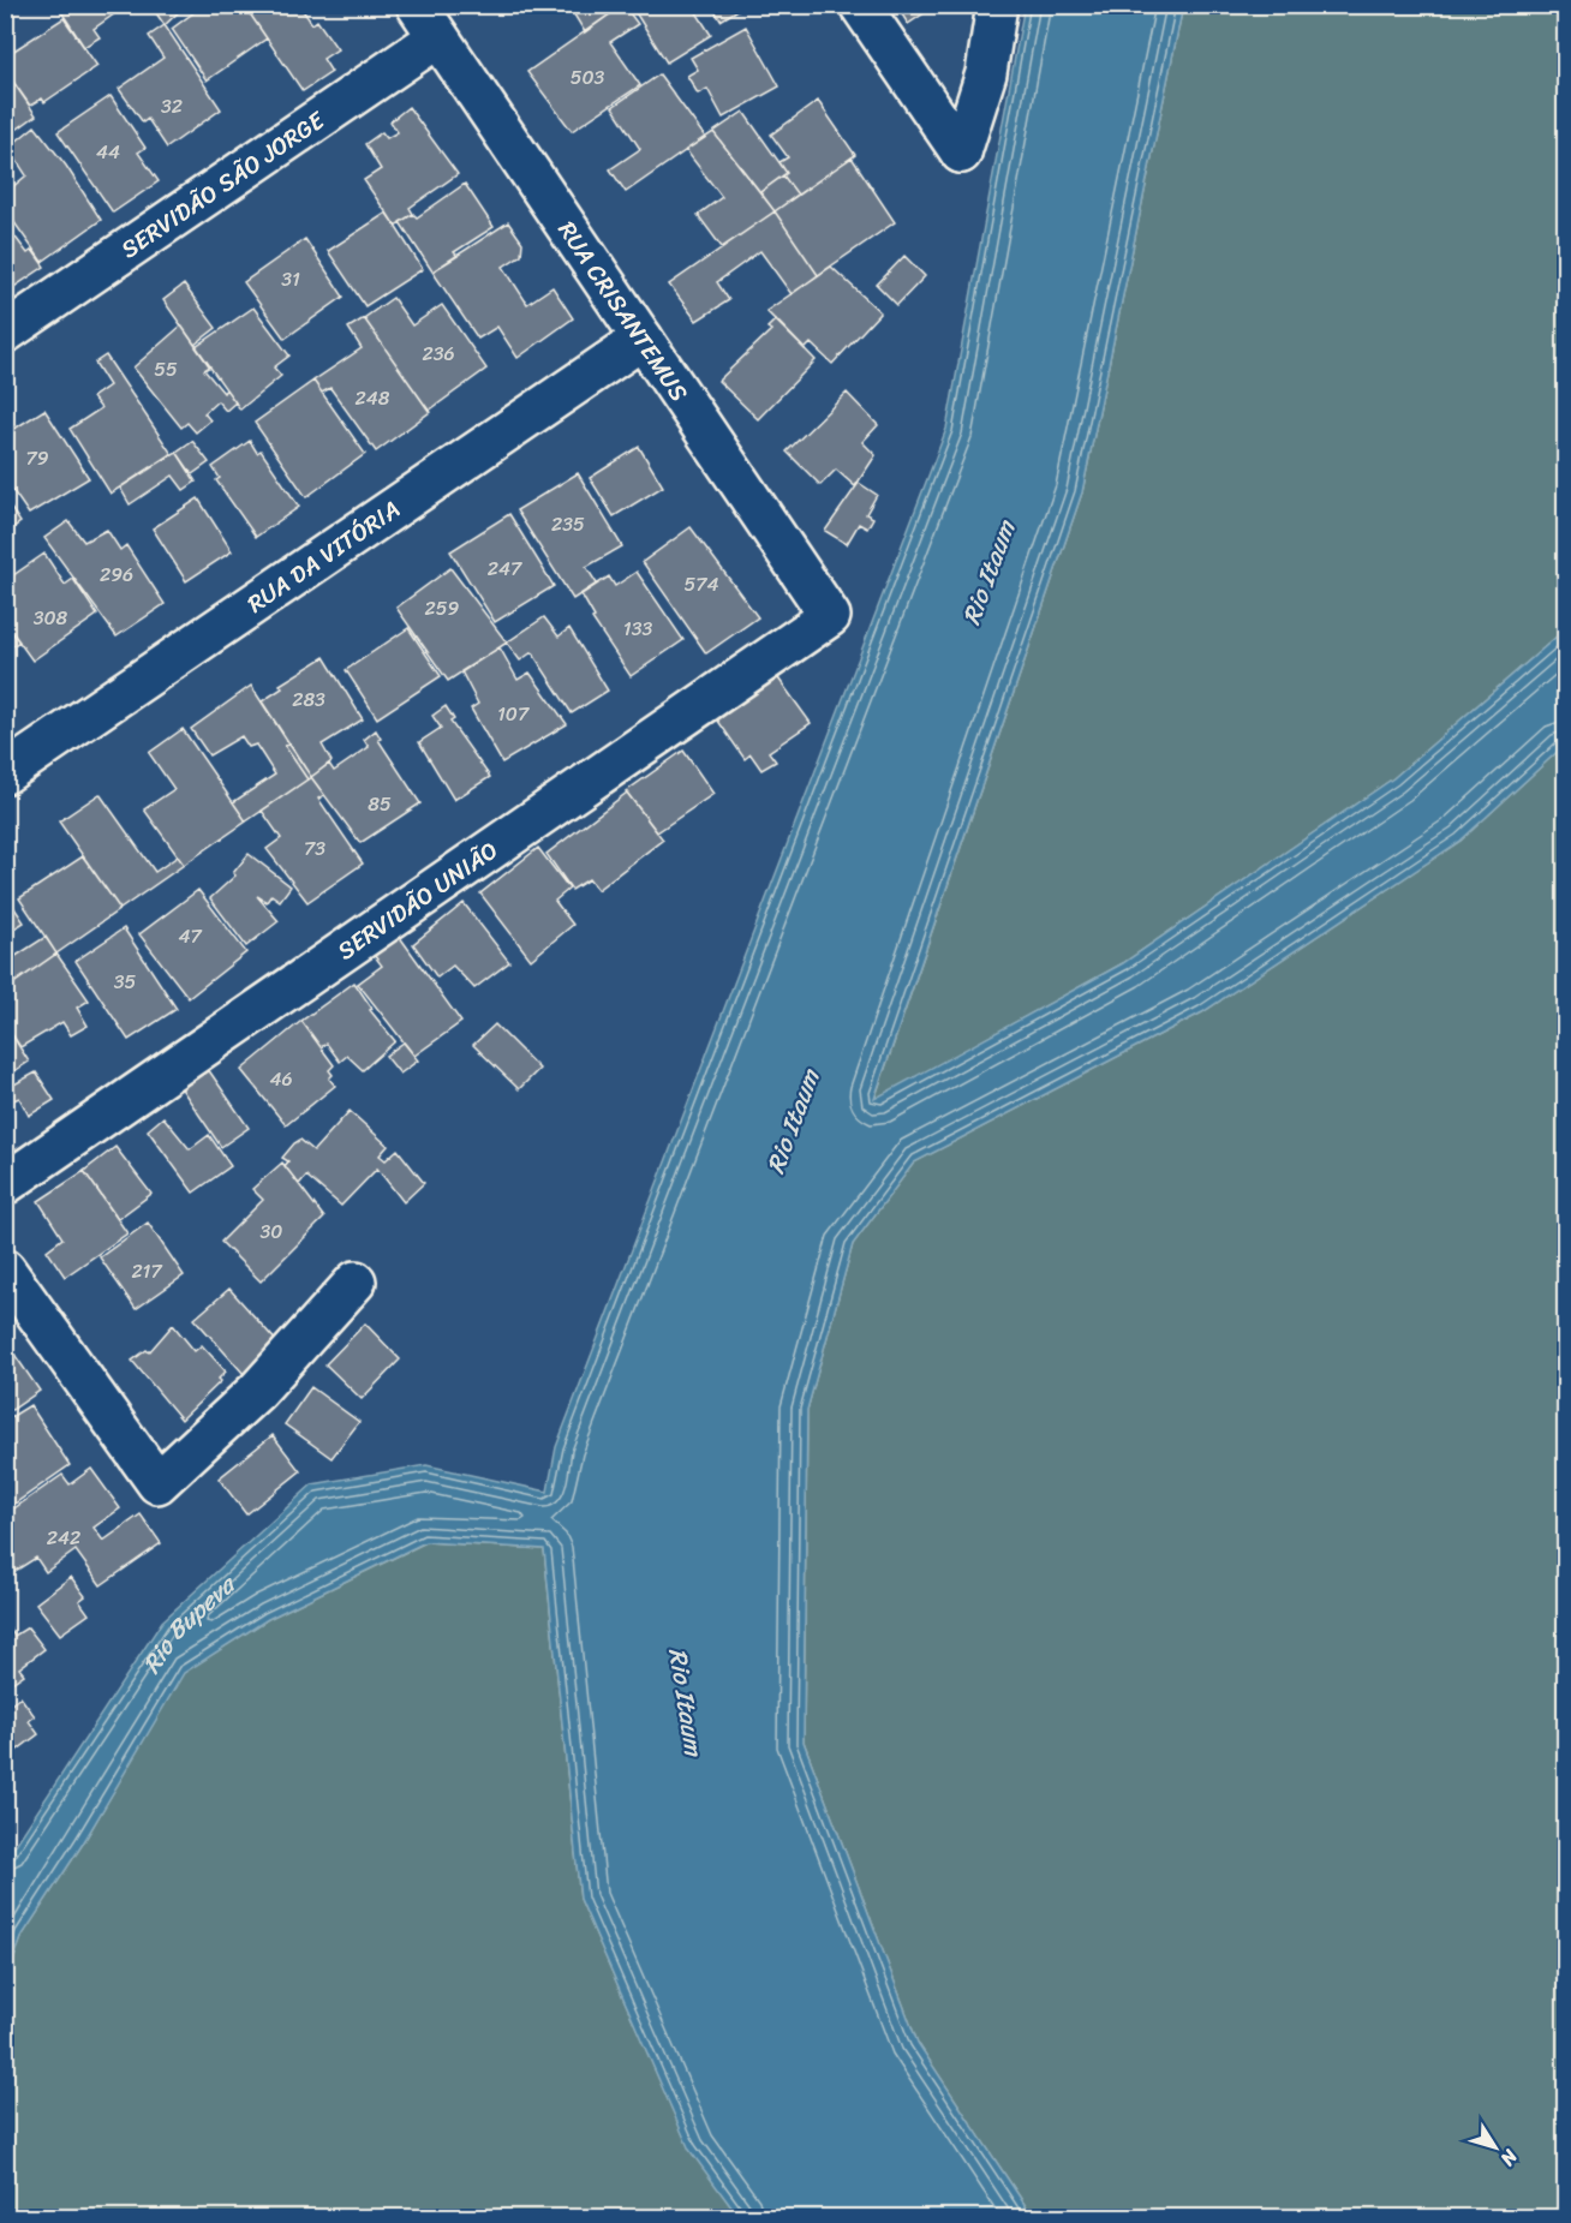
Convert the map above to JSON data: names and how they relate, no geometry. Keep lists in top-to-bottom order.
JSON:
{
  "streets": {
    "street": [
      "SERVIDÃO SÃO JORGE",
      "RUA CRISANTEMUS",
      "RUA DA VITÓRIA",
      "SERVIDÃO UNIÃO"
    ]
  },
  "crossings": [
    ["SERVIDÃO SÃO JORGE", "RUA CRISANTEMUS"],
    ["RUA CRISANTEMUS", "RUA DA VITÓRIA"],
    ["RUA CRISANTEMUS", "SERVIDÃO UNIÃO"]
  ],
  "water": ["Rio Itaum", "Rio Bupeva"],
  "house_numbers": [
    "503",
    "32",
    "44",
    "31",
    "236",
    "55",
    "248",
    "79",
    "235",
    "247",
    "296",
    "574",
    "259",
    "308",
    "133",
    "283",
    "107",
    "85",
    "73",
    "47",
    "35",
    "46",
    "30",
    "217",
    "242"
  ],
  "north": "bottom right"
}
